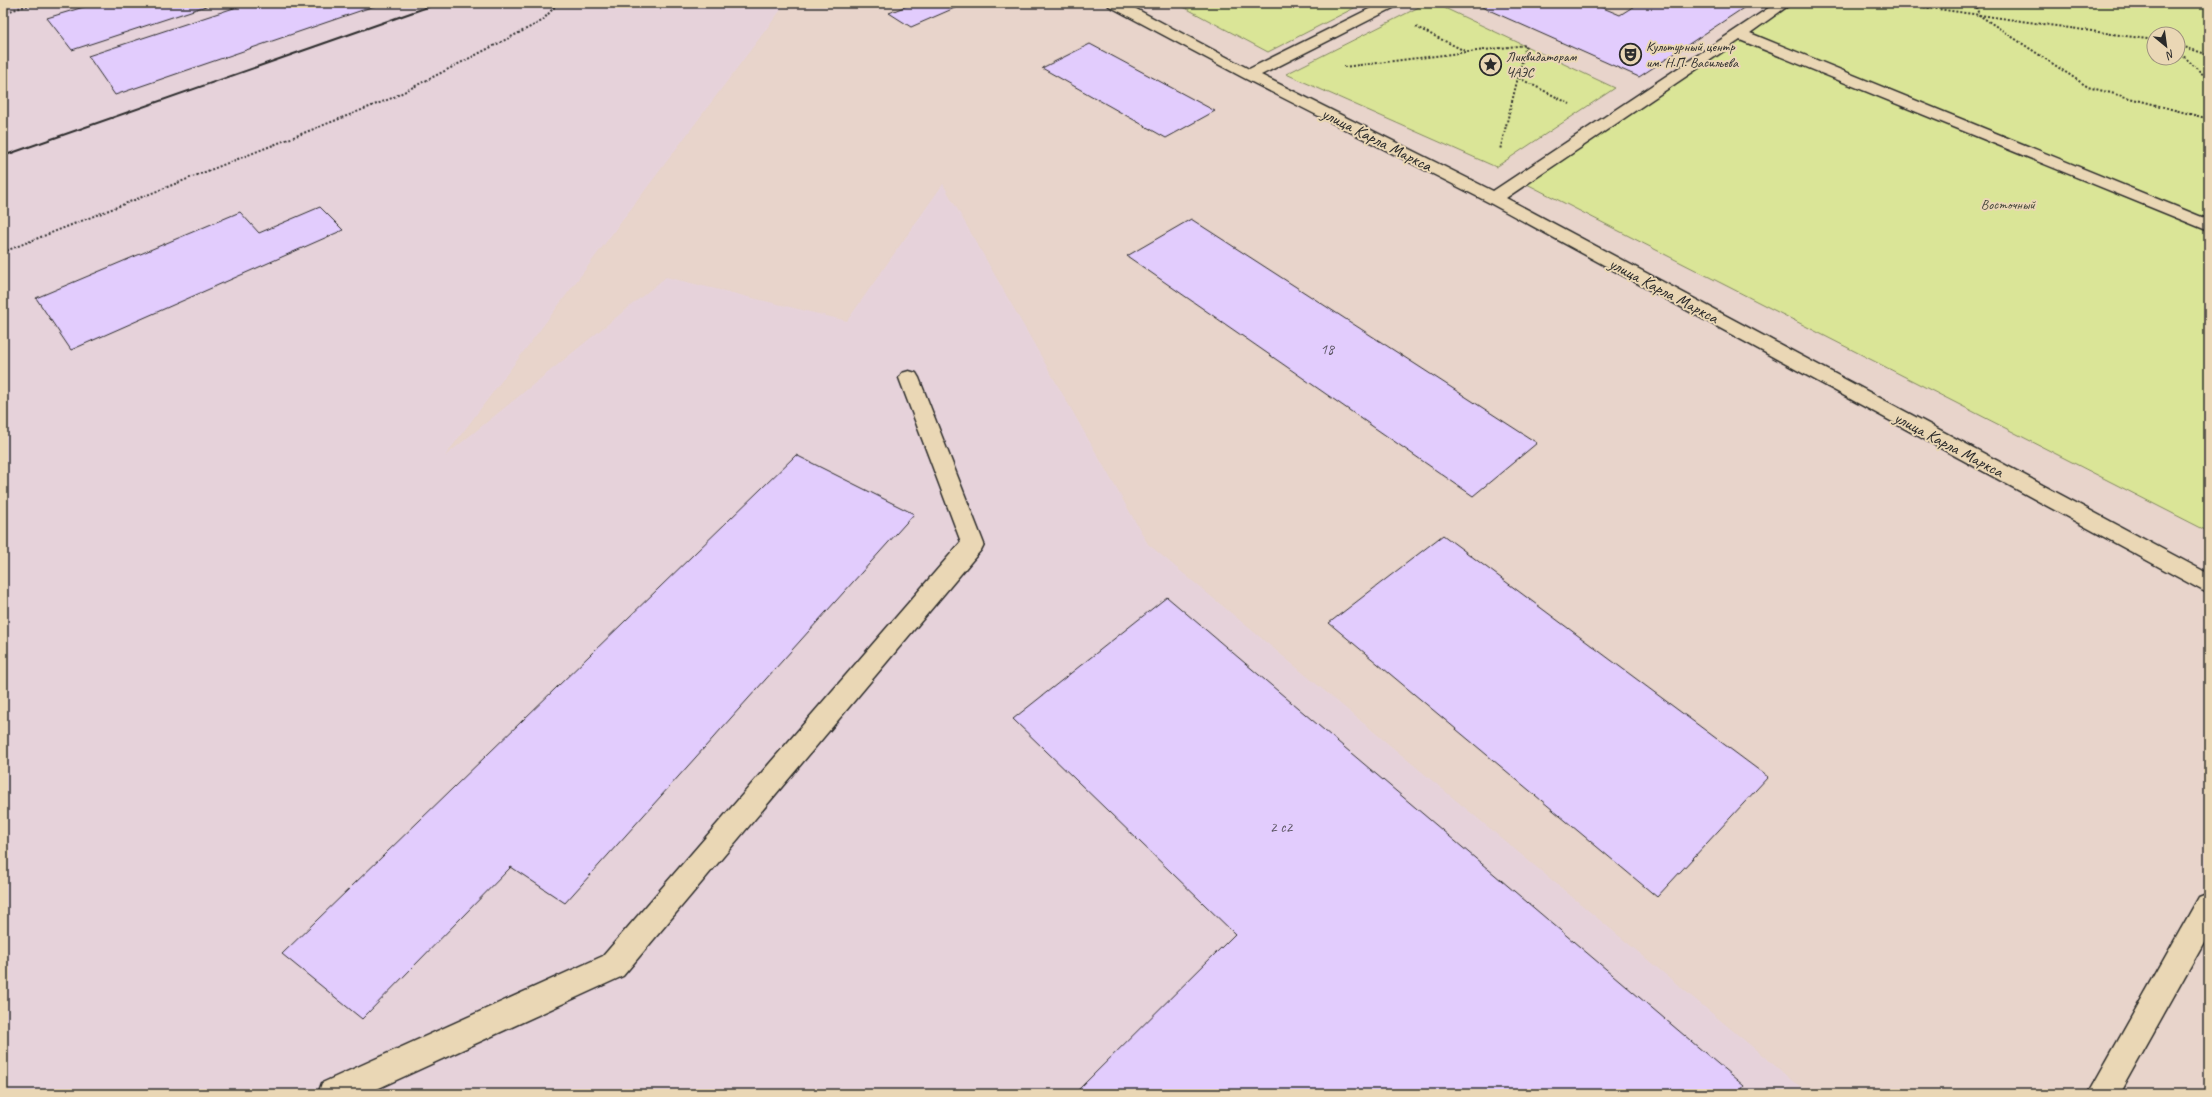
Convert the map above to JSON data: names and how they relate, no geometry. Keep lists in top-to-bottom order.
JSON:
{
  "streets": {
    "street": ["улица Карла Маркса"]
  },
  "parks": ["Восточный"],
  "places": {
    "theatre": ["Культурный центр им. Н.П. Васильева"],
    "place": ["Ликвидаторам ЧАЭС"]
  },
  "house_numbers": ["18", "2 с2"],
  "north": "bottom right"
}
